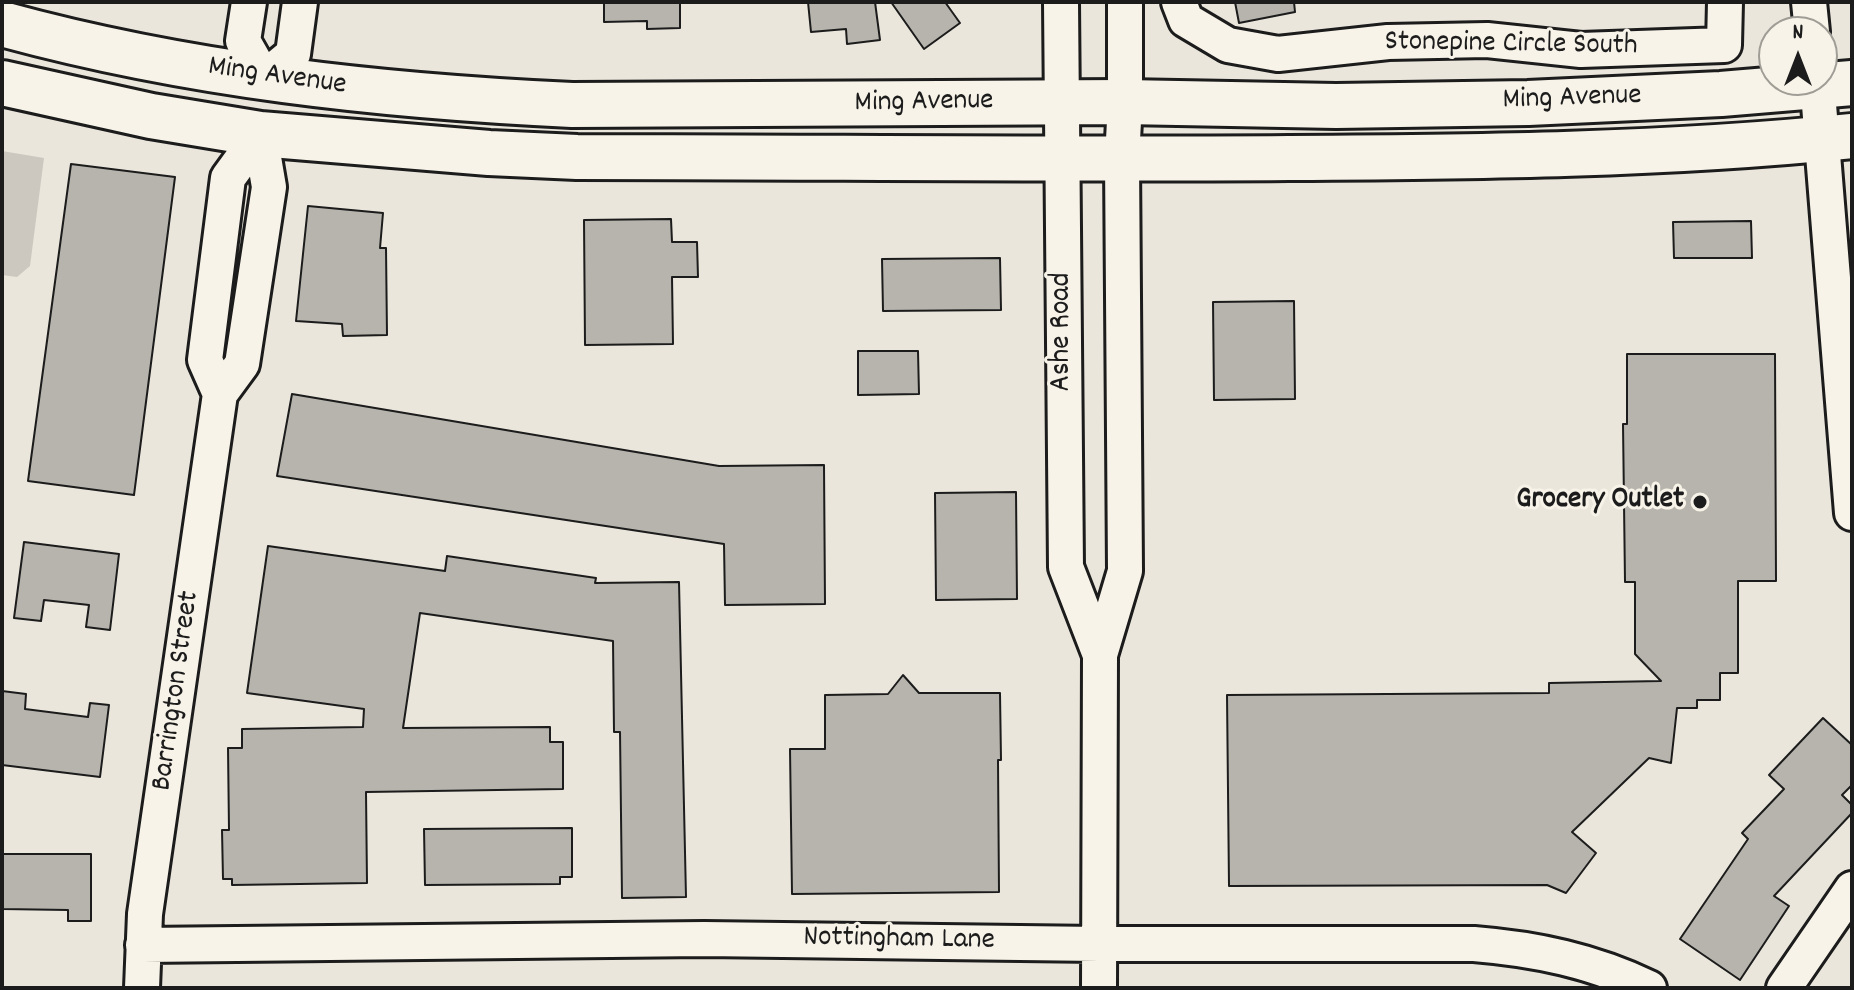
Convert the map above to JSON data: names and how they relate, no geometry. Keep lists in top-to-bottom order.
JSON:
{
  "streets": {
    "main road": ["Ming Avenue"],
    "street": [
      "Stonepine Circle South",
      "Ashe Road",
      "Barrington Street",
      "Nottingham Lane"
    ]
  },
  "crossings": [
    ["Ming Avenue", "Ashe Road"],
    ["Ming Avenue", "Barrington Street"],
    ["Ashe Road", "Nottingham Lane"],
    ["Barrington Street", "Nottingham Lane"]
  ],
  "places": ["Grocery Outlet"],
  "north": "top"
}
